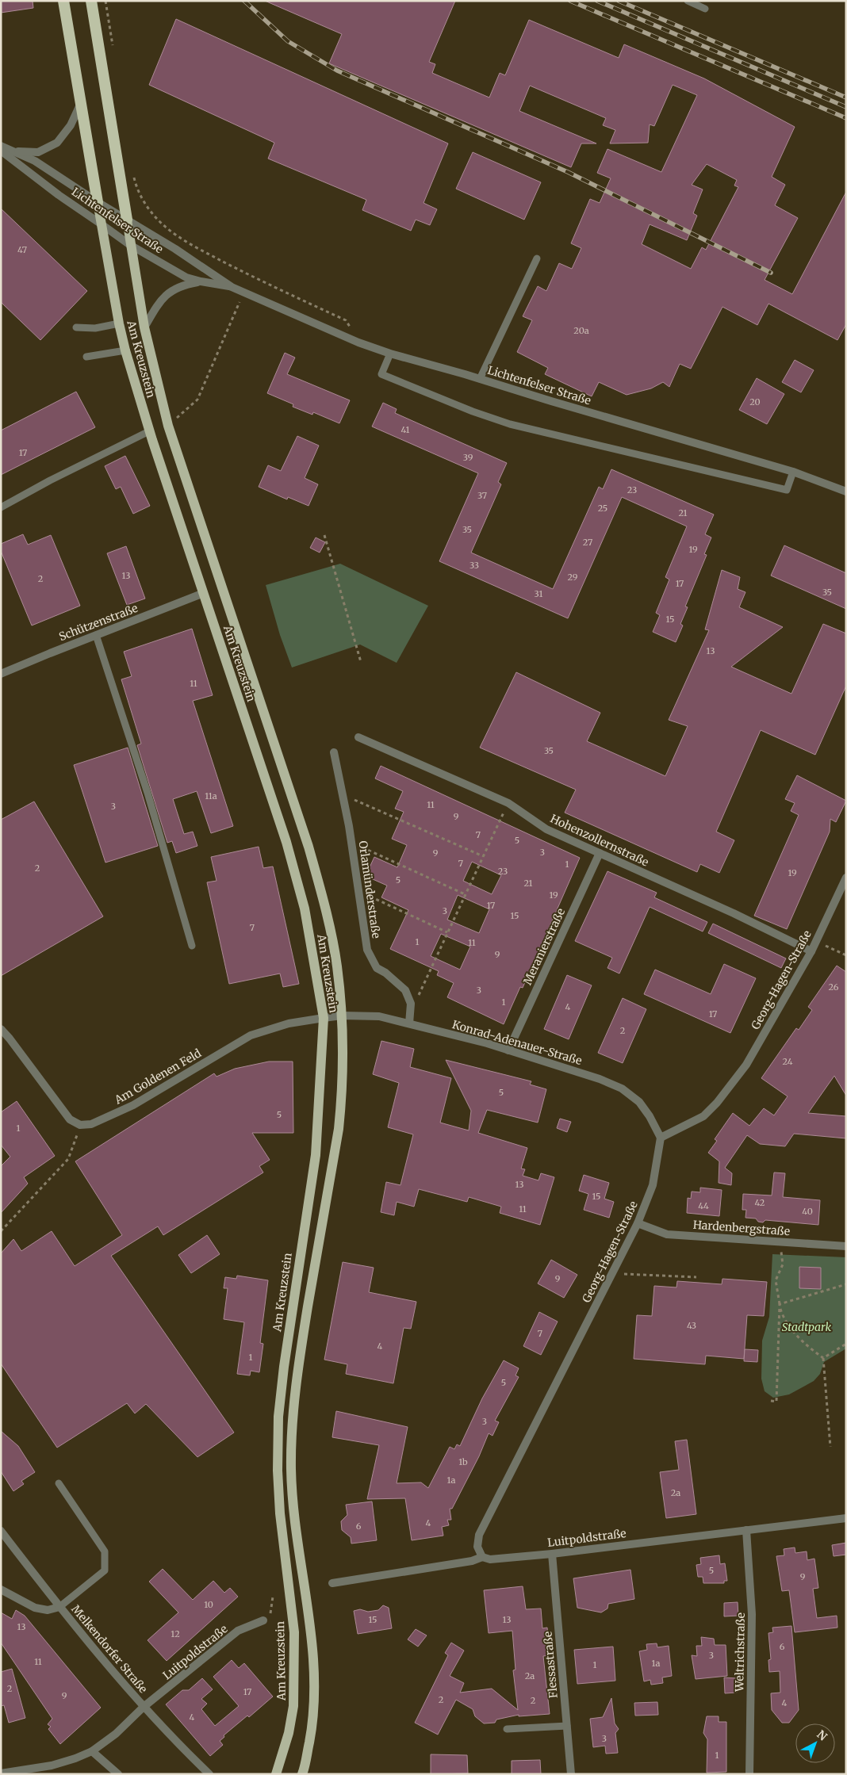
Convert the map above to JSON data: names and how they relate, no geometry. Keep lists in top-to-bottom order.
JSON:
{
  "streets": {
    "main road": ["Am Kreuzstein"],
    "street": [
      "Lichtenfelser Straße",
      "Schützenstraße",
      "Hohenzollernstraße",
      "Orlamünderstraße",
      "Meranierstraße",
      "Georg-Hagen-Straße",
      "Konrad-Adenauer-Straße",
      "Am Goldenen Feld",
      "Hardenbergstraße",
      "Luitpoldstraße",
      "Melkendorfer Straße",
      "Weltrichstraße",
      "Flessastraße"
    ]
  },
  "crossings": [
    ["Lichtenfelser Straße", "Am Kreuzstein"],
    ["Am Kreuzstein", "Schützenstraße"],
    ["Am Kreuzstein", "Konrad-Adenauer-Straße"],
    ["Am Kreuzstein", "Am Goldenen Feld"],
    ["Hohenzollernstraße", "Meranierstraße"],
    ["Hohenzollernstraße", "Georg-Hagen-Straße"],
    ["Orlamünderstraße", "Konrad-Adenauer-Straße"],
    ["Meranierstraße", "Konrad-Adenauer-Straße"],
    ["Georg-Hagen-Straße", "Konrad-Adenauer-Straße"],
    ["Georg-Hagen-Straße", "Hardenbergstraße"],
    ["Georg-Hagen-Straße", "Luitpoldstraße"],
    ["Konrad-Adenauer-Straße", "Am Goldenen Feld"],
    ["Luitpoldstraße", "Melkendorfer Straße"],
    ["Luitpoldstraße", "Weltrichstraße"],
    ["Luitpoldstraße", "Flessastraße"]
  ],
  "parks": ["Stadtpark"],
  "house_numbers": [
    "47",
    "20a",
    "20",
    "41",
    "17",
    "39",
    "23",
    "37",
    "25",
    "21",
    "35",
    "27",
    "19",
    "33",
    "13",
    "29",
    "2",
    "17",
    "35",
    "31",
    "15",
    "13",
    "11",
    "35",
    "11a",
    "11",
    "3",
    "9",
    "7",
    "5",
    "3",
    "9",
    "7",
    "1",
    "2",
    "23",
    "19",
    "5",
    "21",
    "19",
    "17",
    "3",
    "15",
    "7",
    "1",
    "11",
    "9",
    "26",
    "3",
    "1",
    "4",
    "17",
    "2",
    "24",
    "5",
    "5",
    "1",
    "13",
    "15",
    "42",
    "44",
    "11",
    "40",
    "9",
    "43",
    "7",
    "4",
    "1",
    "5",
    "3",
    "1b",
    "1a",
    "2a",
    "4",
    "6",
    "5",
    "9",
    "10",
    "15",
    "13",
    "13",
    "12",
    "6",
    "3",
    "11",
    "1a",
    "1",
    "2a",
    "2",
    "17",
    "9",
    "2",
    "2",
    "4",
    "4",
    "3",
    "1"
  ],
  "north": "top right"
}
